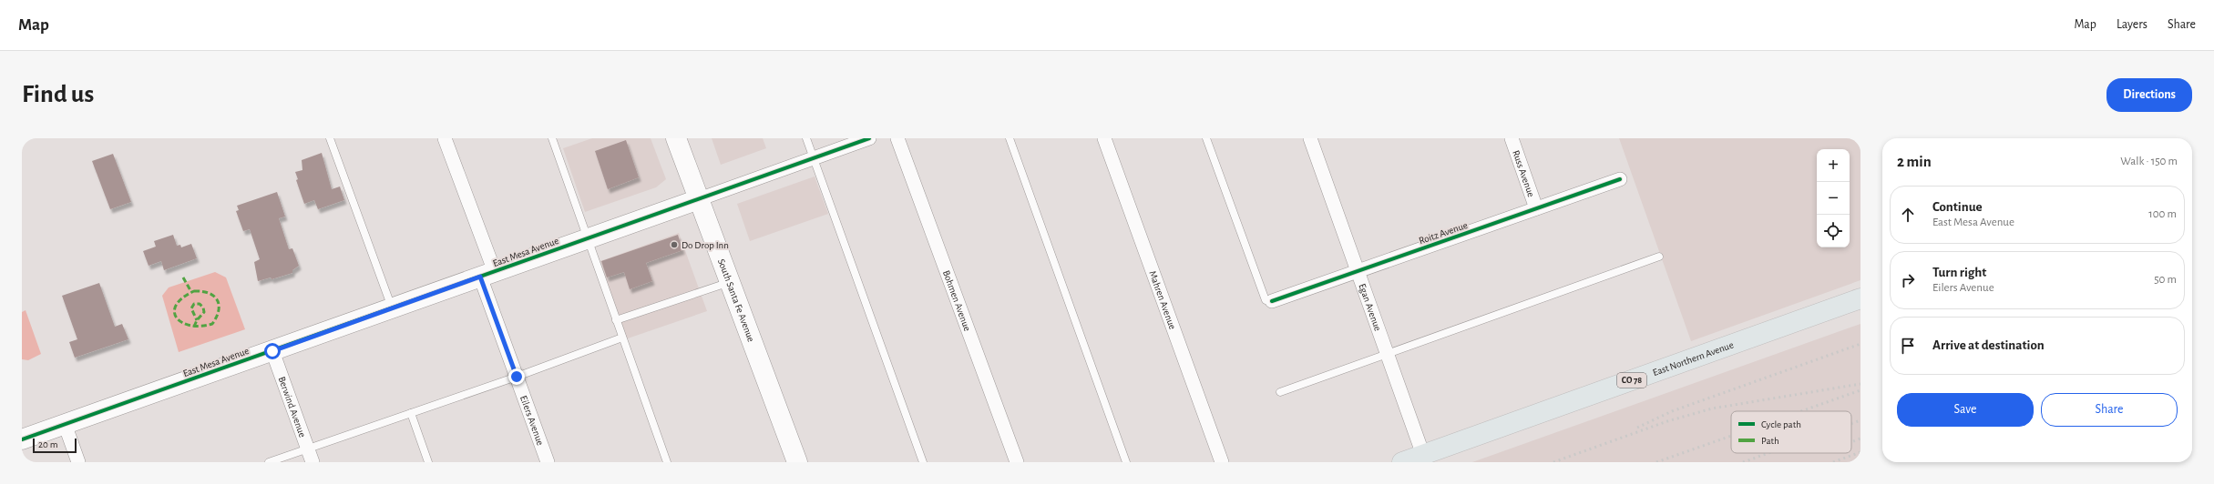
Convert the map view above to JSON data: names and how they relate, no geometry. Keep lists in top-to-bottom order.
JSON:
{
  "streets": {
    "main road": ["East Northern Avenue", "CO 78"],
    "street": [
      "Russ Avenue",
      "Roitz Avenue",
      "East Mesa Avenue",
      "South Santa Fe Avenue",
      "Bohmen Avenue",
      "Mahren Avenue",
      "Egan Avenue",
      "Berwind Avenue",
      "Eilers Avenue"
    ]
  },
  "crossings": [
    ["Russ Avenue", "Roitz Avenue"],
    ["Roitz Avenue", "Egan Avenue"],
    ["East Mesa Avenue", "South Santa Fe Avenue"],
    ["East Mesa Avenue", "Berwind Avenue"],
    ["East Mesa Avenue", "Eilers Avenue"],
    ["Egan Avenue", "East Northern Avenue"]
  ],
  "places": ["Do Drop Inn"],
  "legend": ["Cycle path", "Path"],
  "scale_bar": "20 m",
  "page": {
    "header": "Map",
    "nav": ["Map", "Layers", "Share"],
    "buttons": [
      "Directions",
      ["Save", "Share"]
    ],
    "title": "Find us",
    "heading": ["2 min", "Walk · 150 m"],
    "map_buttons": ["+", "−"],
    "list": [
      ["Continue", "East Mesa Avenue", "100 m"],
      ["Turn right", "Eilers Avenue", "50 m"],
      "Arrive at destination"
    ],
    "scale": "20 m"
  }
}
